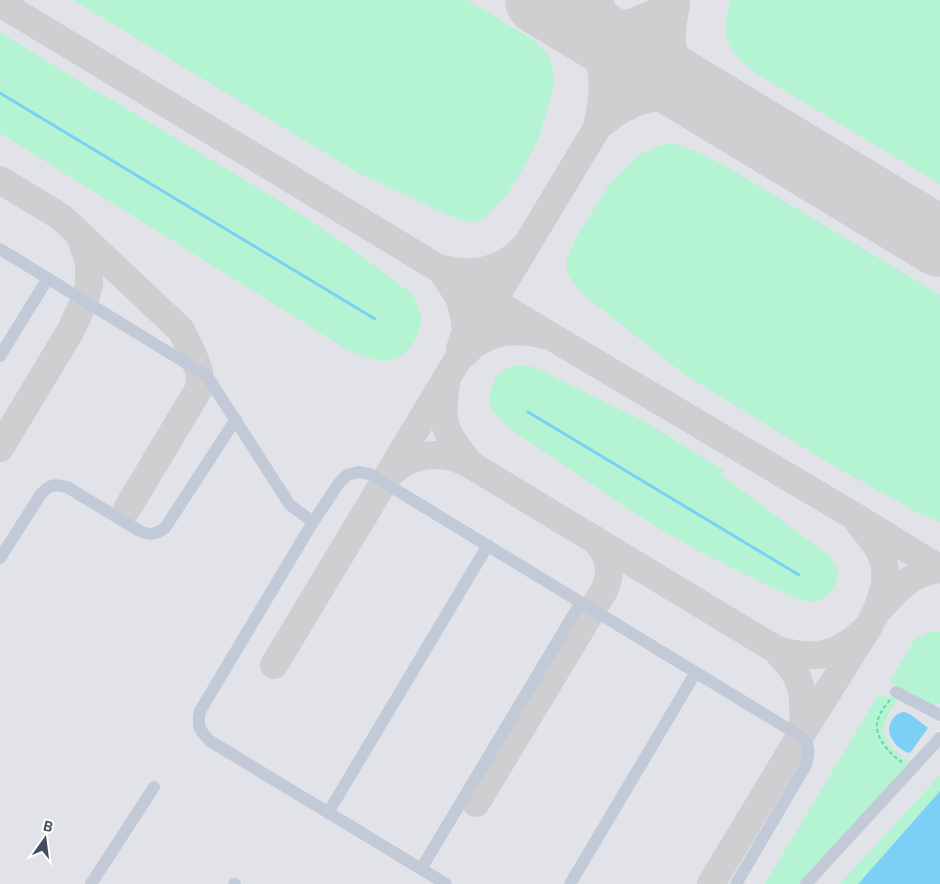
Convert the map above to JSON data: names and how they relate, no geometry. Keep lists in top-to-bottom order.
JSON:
{
  "north": "top"
}
